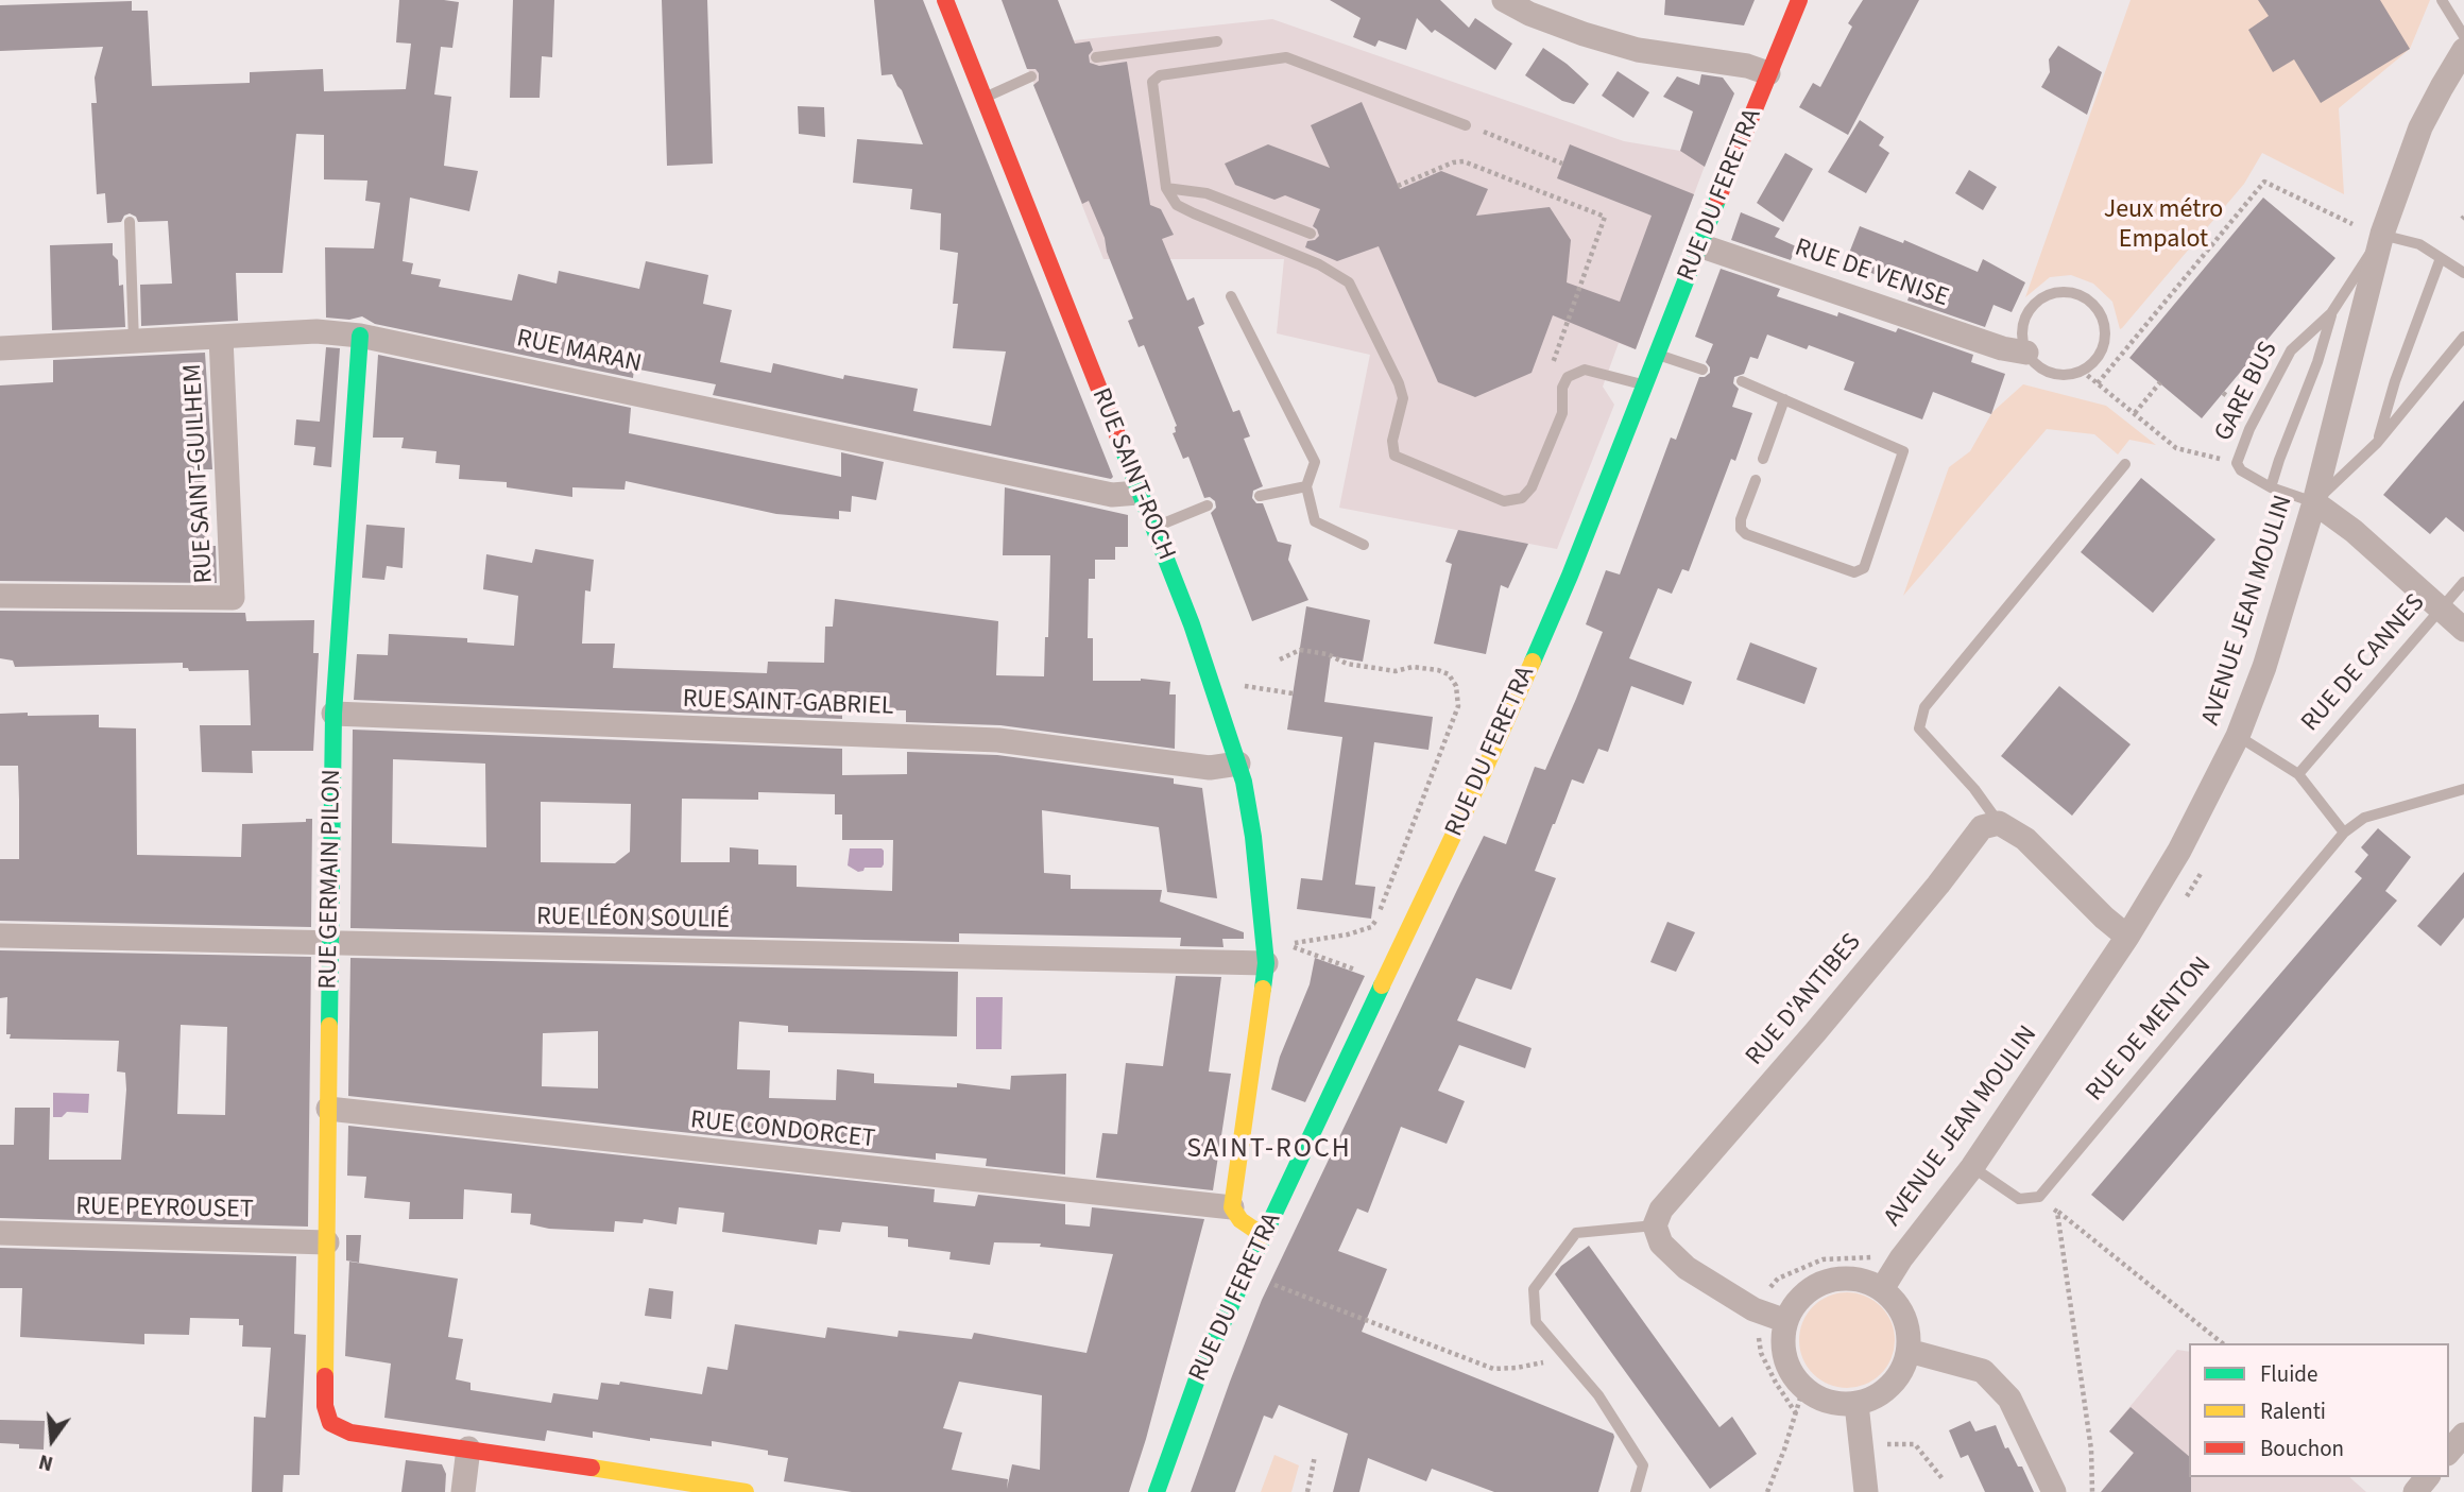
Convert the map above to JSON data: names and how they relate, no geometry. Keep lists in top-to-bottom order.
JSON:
{
  "streets": {
    "street": [
      "RUE DU FERETRA",
      "RUE DE VENISE",
      "RUE MARAN",
      "RUE SAINT-GUILHEM",
      "RUE SAINT-ROCH",
      "AVENUE JEAN MOULIN",
      "RUE SAINT-GABRIEL",
      "RUE GERMAIN PILON",
      "RUE LÉON SOULIÉ",
      "RUE D'ANTIBES",
      "RUE CONDORCET",
      "RUE PEYROUSET"
    ],
    "lane": ["GARE BUS", "RUE DE CANNES", "RUE DE MENTON"]
  },
  "crossings": [
    ["RUE DU FERETRA", "RUE DE VENISE"],
    ["RUE MARAN", "RUE SAINT-GUILHEM"],
    ["RUE MARAN", "RUE SAINT-ROCH"],
    ["RUE MARAN", "RUE GERMAIN PILON"],
    ["GARE BUS", "AVENUE JEAN MOULIN"],
    ["RUE SAINT-ROCH", "RUE SAINT-GABRIEL"],
    ["RUE SAINT-ROCH", "RUE LÉON SOULIÉ"],
    ["RUE SAINT-ROCH", "RUE CONDORCET"],
    ["RUE SAINT-GABRIEL", "RUE GERMAIN PILON"],
    ["RUE GERMAIN PILON", "RUE LÉON SOULIÉ"],
    ["RUE GERMAIN PILON", "RUE CONDORCET"],
    ["RUE GERMAIN PILON", "RUE PEYROUSET"]
  ],
  "districts": ["SAINT-ROCH"],
  "parks": ["Jeux métro Empalot"],
  "legend": ["Fluide", "Ralenti", "Bouchon"],
  "north": "bottom"
}
